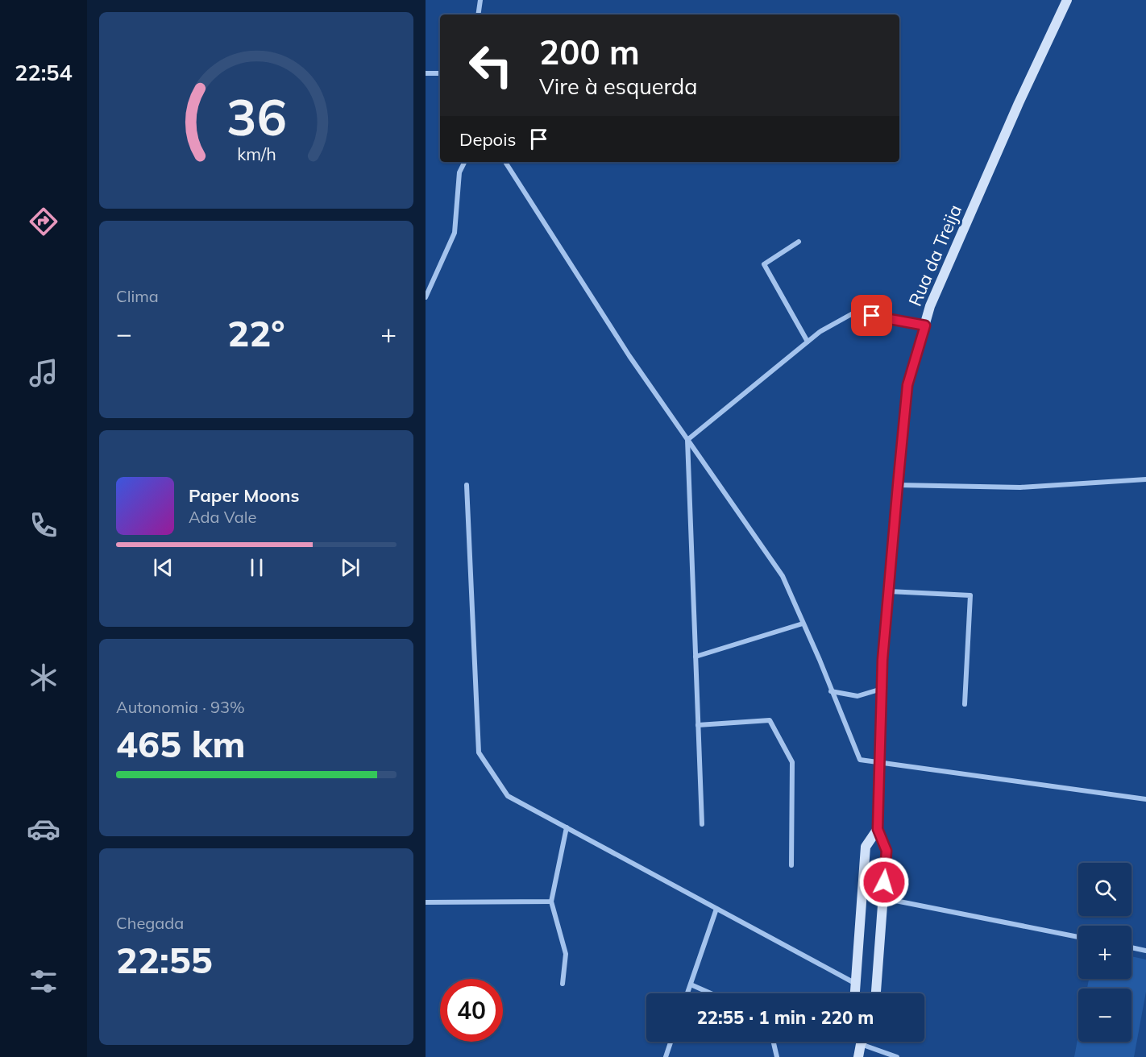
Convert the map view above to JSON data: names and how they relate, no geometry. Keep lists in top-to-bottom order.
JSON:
{
  "streets": {
    "street": ["Rua da Treija"]
  },
  "page": {
    "tabs": "22:54",
    "turn": ["200 m", "Vire à esquerda"],
    "then": "Depois",
    "tile": [
      "Clima",
      ["Autonomia · 93%", "465 km"],
      ["Chegada", "22:55"]
    ],
    "heat": ["−", "22°", "+"],
    "song": ["Paper Moons", "Ada Vale"],
    "map_buttons": ["+", "−"],
    "limit": "40",
    "trip": "22:55 · 1 min · 220 m",
    "gauge": ["36", "km/h"]
  }
}
